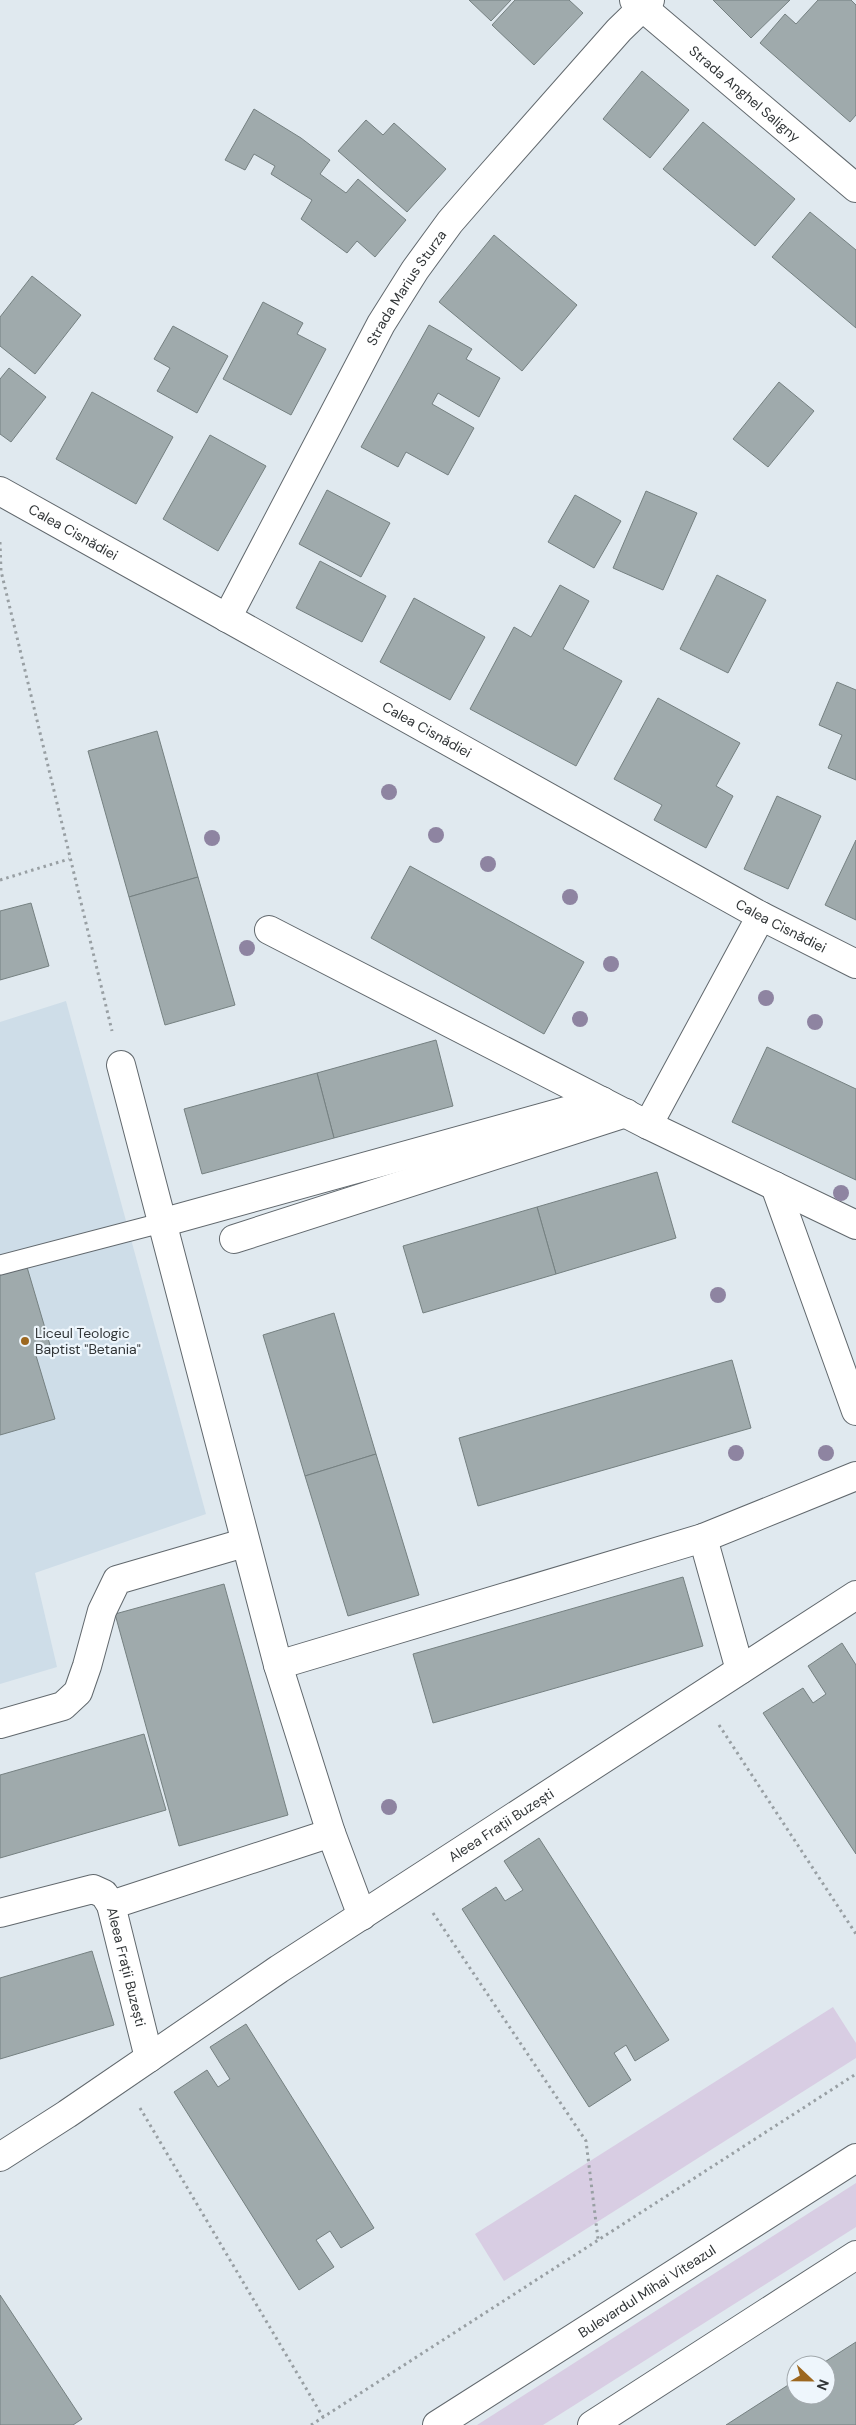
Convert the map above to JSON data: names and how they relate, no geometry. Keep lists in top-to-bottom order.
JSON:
{
  "streets": {
    "street": [
      "Strada Anghel Saligny",
      "Strada Marius Sturza",
      "Calea Cisnădiei",
      "Aleea Frații Buzești",
      "Bulevardul Mihai Viteazul"
    ]
  },
  "crossings": [
    ["Strada Anghel Saligny", "Strada Marius Sturza"],
    ["Strada Marius Sturza", "Calea Cisnădiei"]
  ],
  "places": ["Liceul Teologic Baptist \"Betania\""],
  "north": "right"
}
